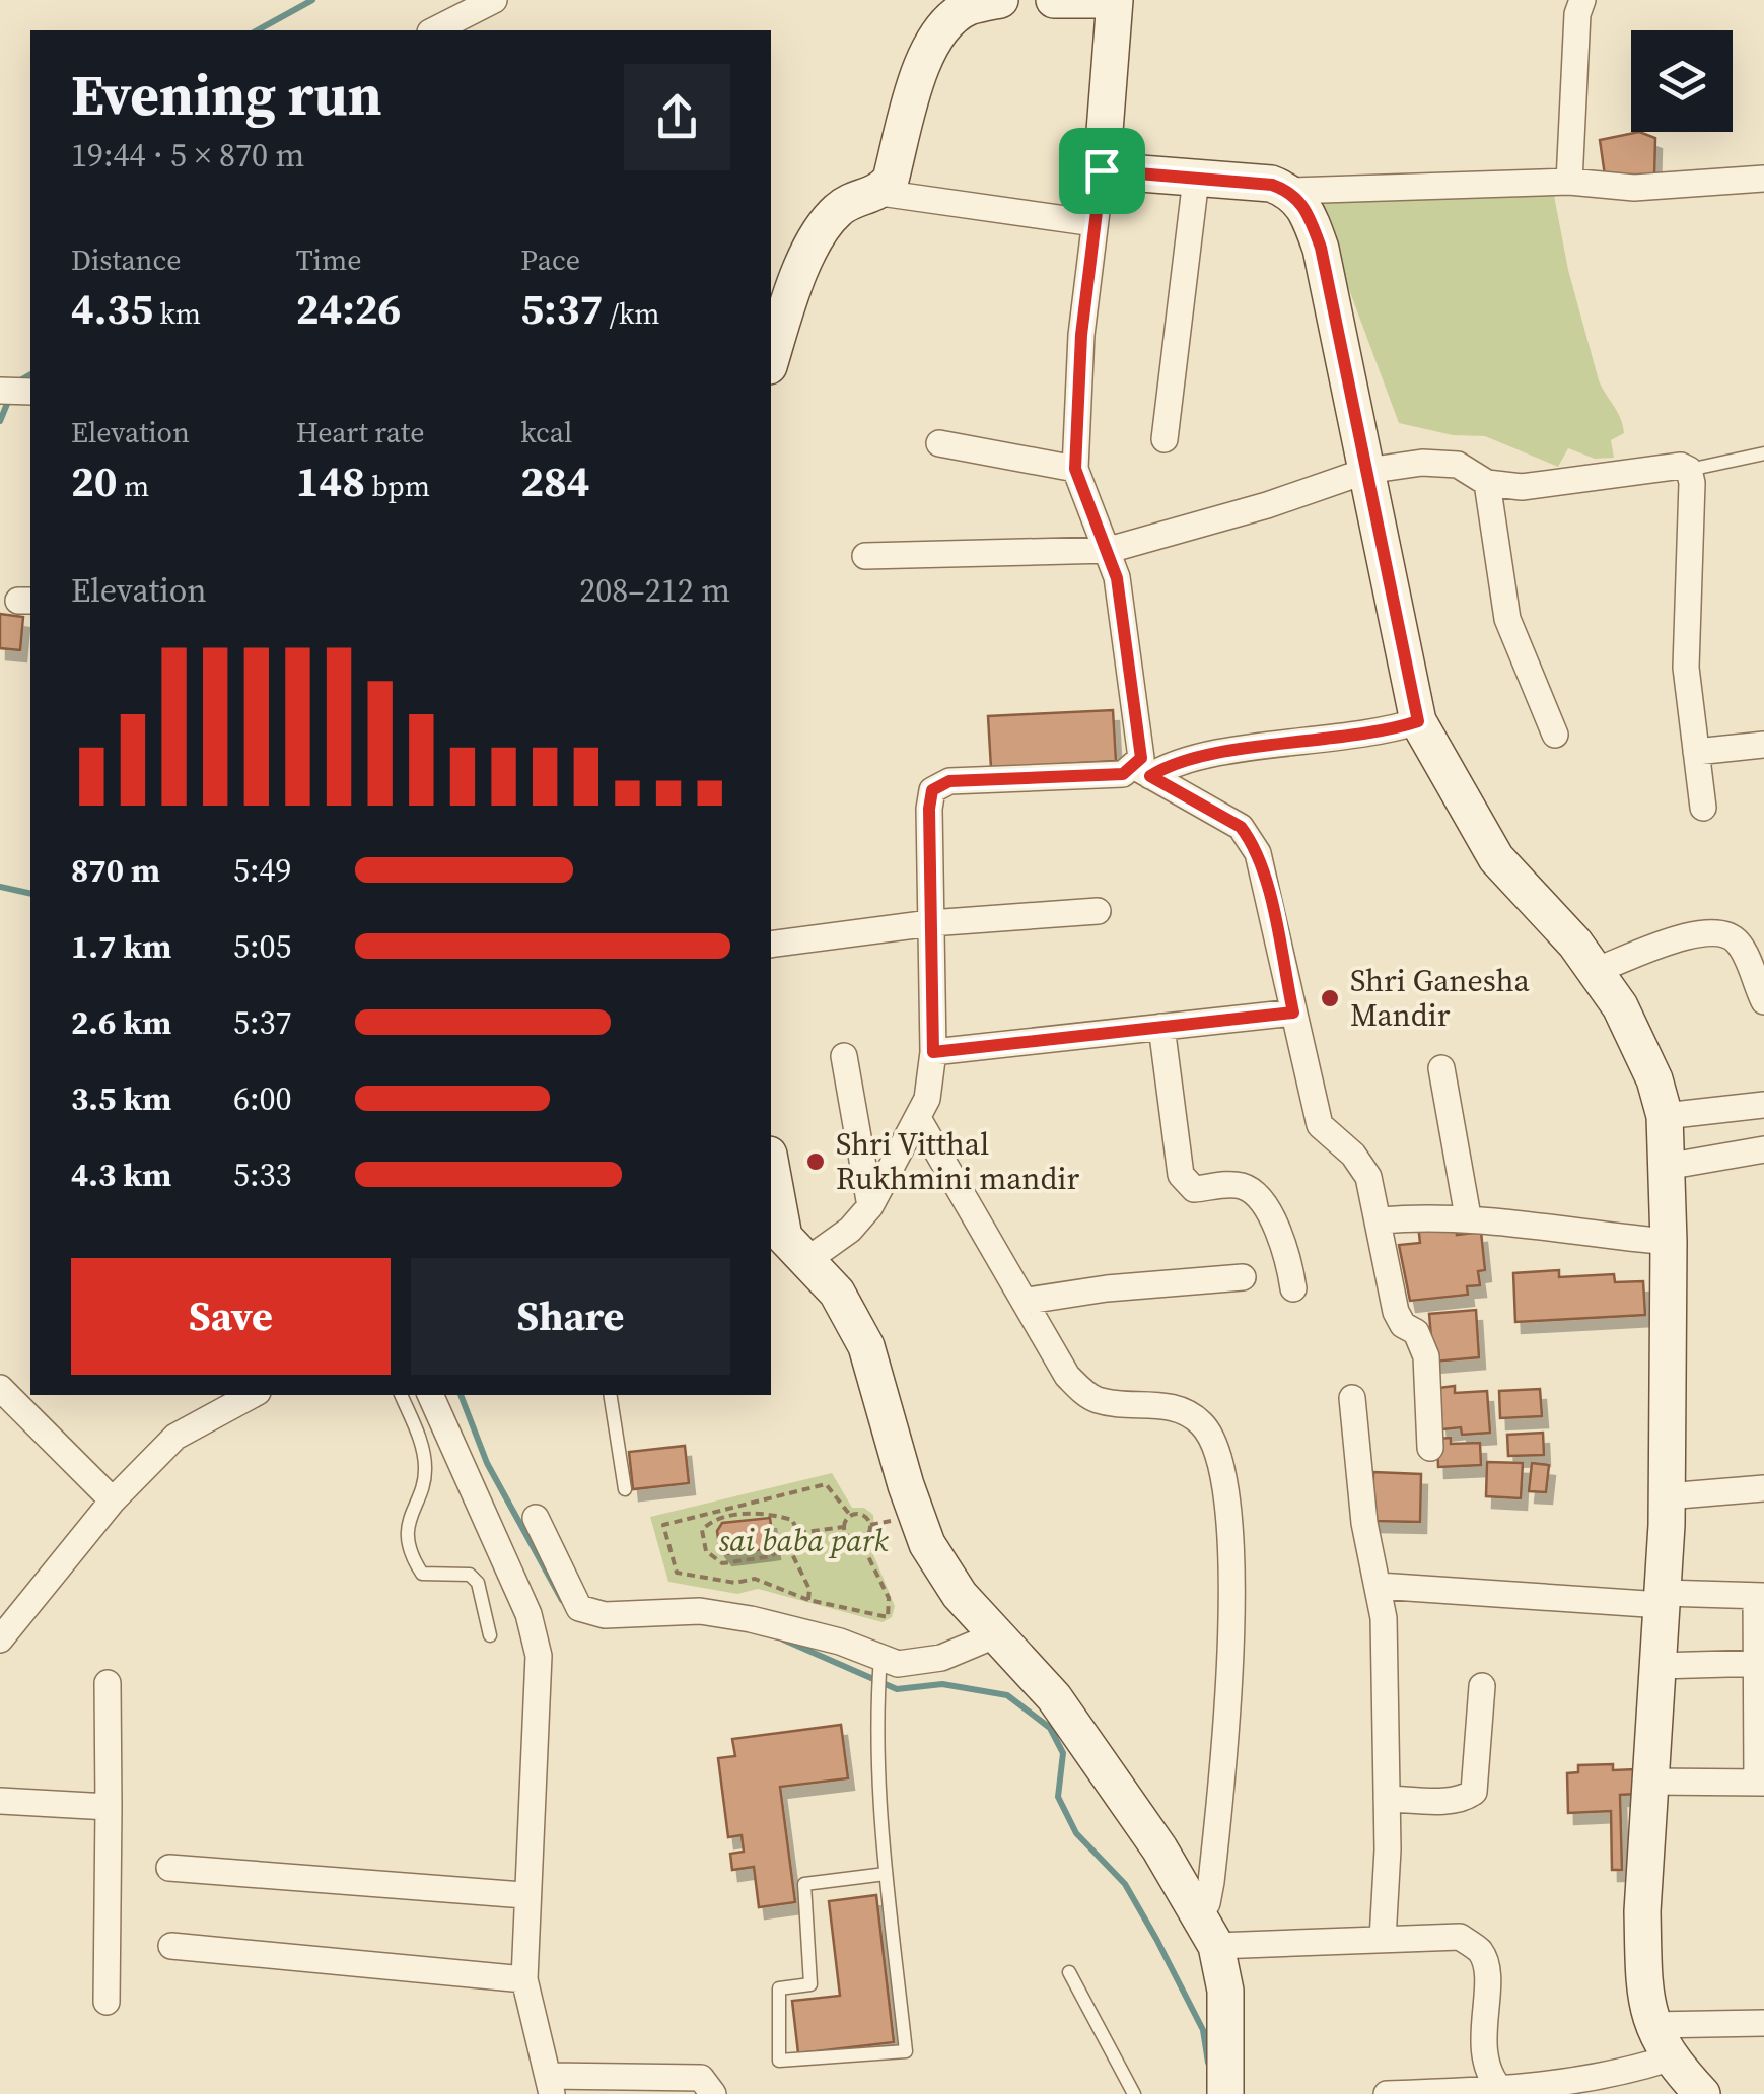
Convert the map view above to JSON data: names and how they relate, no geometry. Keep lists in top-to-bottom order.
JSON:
{
  "parks": ["sai baba park"],
  "places": ["Shri Ganesha Mandir", "Shri Vitthal Rukhmini mandir"],
  "page": {
    "heading": ["Evening run", "19:44 · 5 × 870 m"],
    "stats": [
      ["Distance", "4.35 km"],
      ["Time", "24:26"],
      ["Pace", "5:37 /km"],
      ["Elevation", "20 m"],
      ["Heart rate", "148 bpm"],
      ["kcal", "284"]
    ],
    "chart": ["Elevation", "208–212 m"],
    "list": [
      {
        "name": "870 m",
        "note": "5:49"
      },
      {
        "name": "1.7 km",
        "note": "5:05"
      },
      {
        "name": "2.6 km",
        "note": "5:37"
      },
      {
        "name": "3.5 km",
        "note": "6:00"
      },
      {
        "name": "4.3 km",
        "note": "5:33"
      }
    ],
    "buttons": ["Save", "Share"]
  }
}
